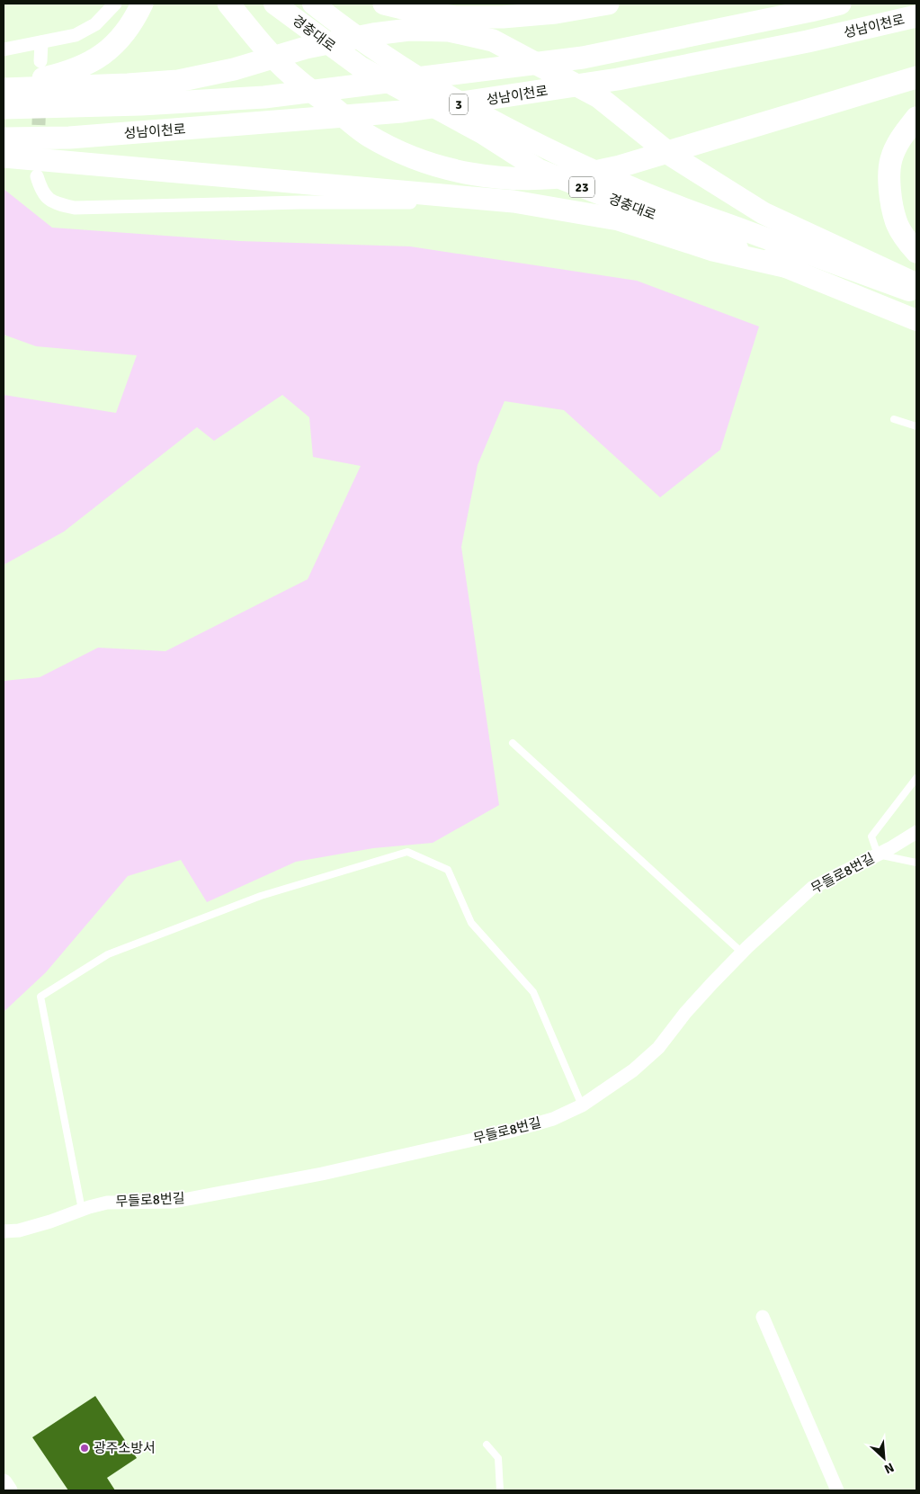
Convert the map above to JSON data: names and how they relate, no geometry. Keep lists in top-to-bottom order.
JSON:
{
  "streets": {
    "highway": ["성남이천로", "3"],
    "main road": ["경충대로", "23"],
    "street": ["무들로8번길"]
  },
  "places": ["광주소방서"],
  "north": "bottom right"
}
